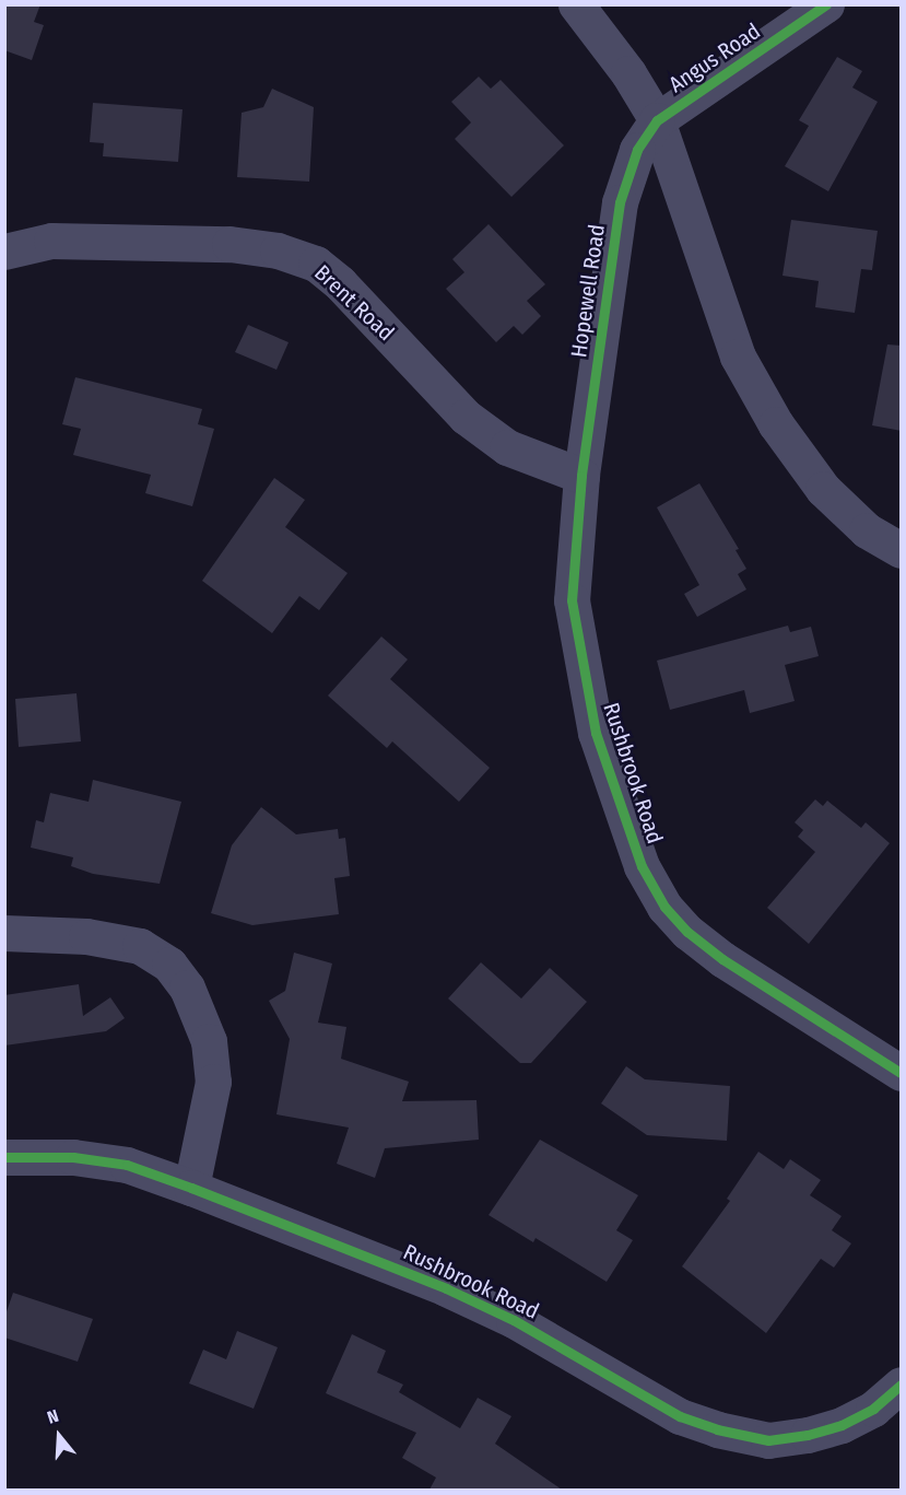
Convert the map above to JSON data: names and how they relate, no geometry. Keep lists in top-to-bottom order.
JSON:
{
  "streets": {
    "street": [
      "Angus Road",
      "Hopewell Road",
      "Brent Road",
      "Rushbrook Road"
    ]
  },
  "crossings": [
    ["Angus Road", "Hopewell Road"],
    ["Hopewell Road", "Brent Road"],
    ["Hopewell Road", "Rushbrook Road"],
    ["Brent Road", "Rushbrook Road"]
  ],
  "north": "top"
}
